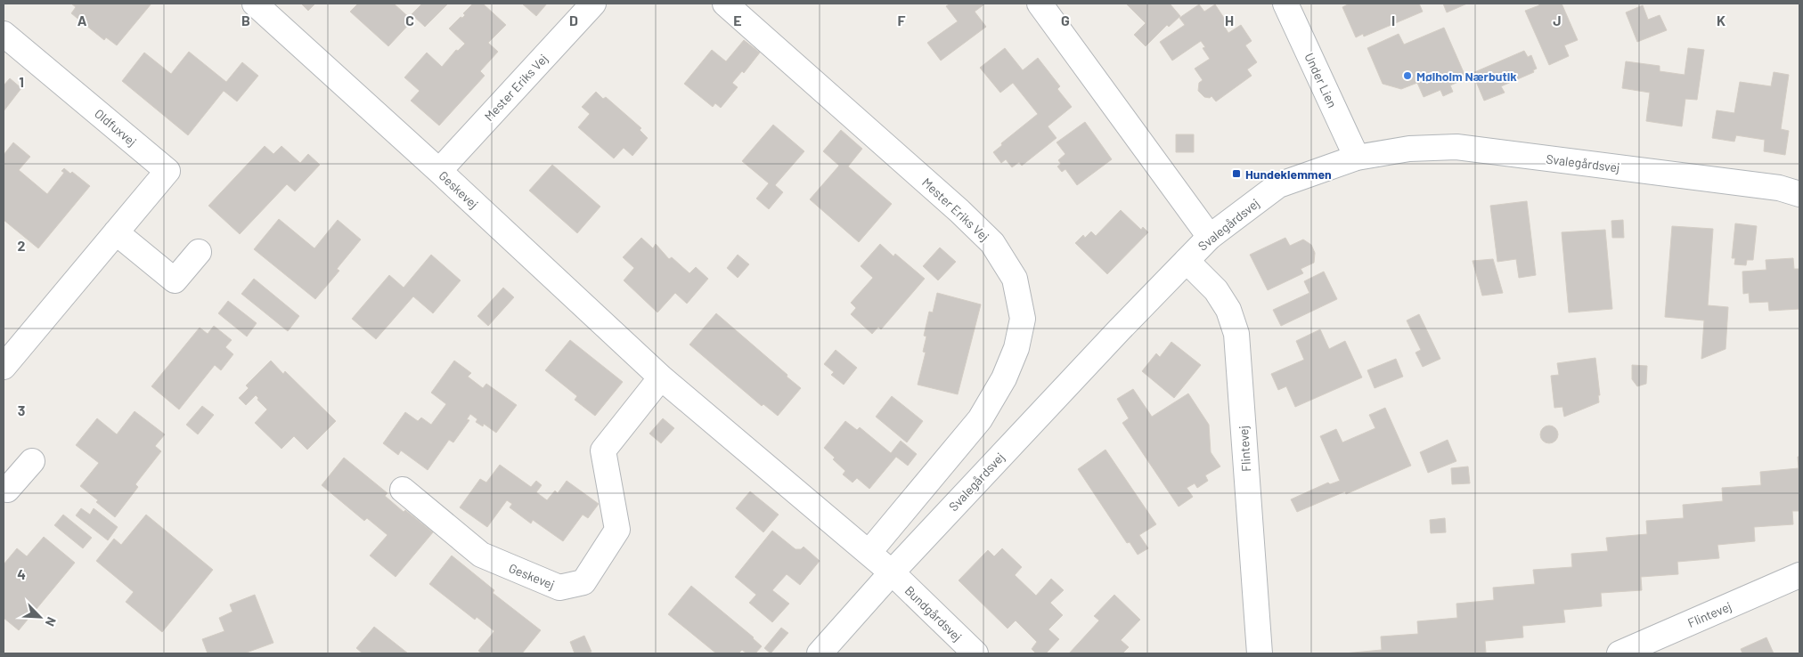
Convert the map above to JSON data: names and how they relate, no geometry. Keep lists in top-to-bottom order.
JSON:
{
  "streets": {
    "street": [
      "Under Lien",
      "Mester Eriks Vej",
      "Oldfuxvej",
      "Svalegårdsvej",
      "Geskevej",
      "Flintevej",
      "Bundgårdsvej"
    ]
  },
  "crossings": [
    ["Under Lien", "Svalegårdsvej"],
    ["Mester Eriks Vej", "Geskevej"],
    ["Svalegårdsvej", "Geskevej"],
    ["Svalegårdsvej", "Flintevej"],
    ["Svalegårdsvej", "Bundgårdsvej"],
    ["Geskevej", "Bundgårdsvej"]
  ],
  "places": {
    "other": ["Mølholm Nærbutik"],
    "transit": ["Hundeklemmen"]
  },
  "north": "bottom right",
  "grid": {
    "columns": [
      "A",
      "B",
      "C",
      "D",
      "E",
      "F",
      "G",
      "H",
      "I",
      "J",
      "K"
    ],
    "rows": [
      "1",
      "2",
      "3",
      "4"
    ]
  }
}
